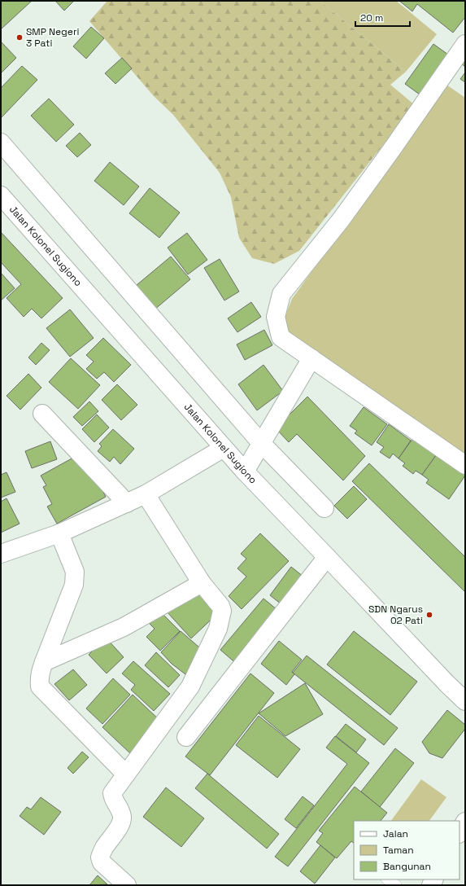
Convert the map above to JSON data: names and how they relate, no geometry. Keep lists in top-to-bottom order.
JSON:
{
  "streets": {
    "street": ["Jalan Kolonel Sugiono"]
  },
  "places": ["SMP Negeri 3 Pati", "SDN Ngarus 02 Pati"],
  "legend": ["Jalan", "Taman", "Bangunan"],
  "scale_bar": "20 m"
}
